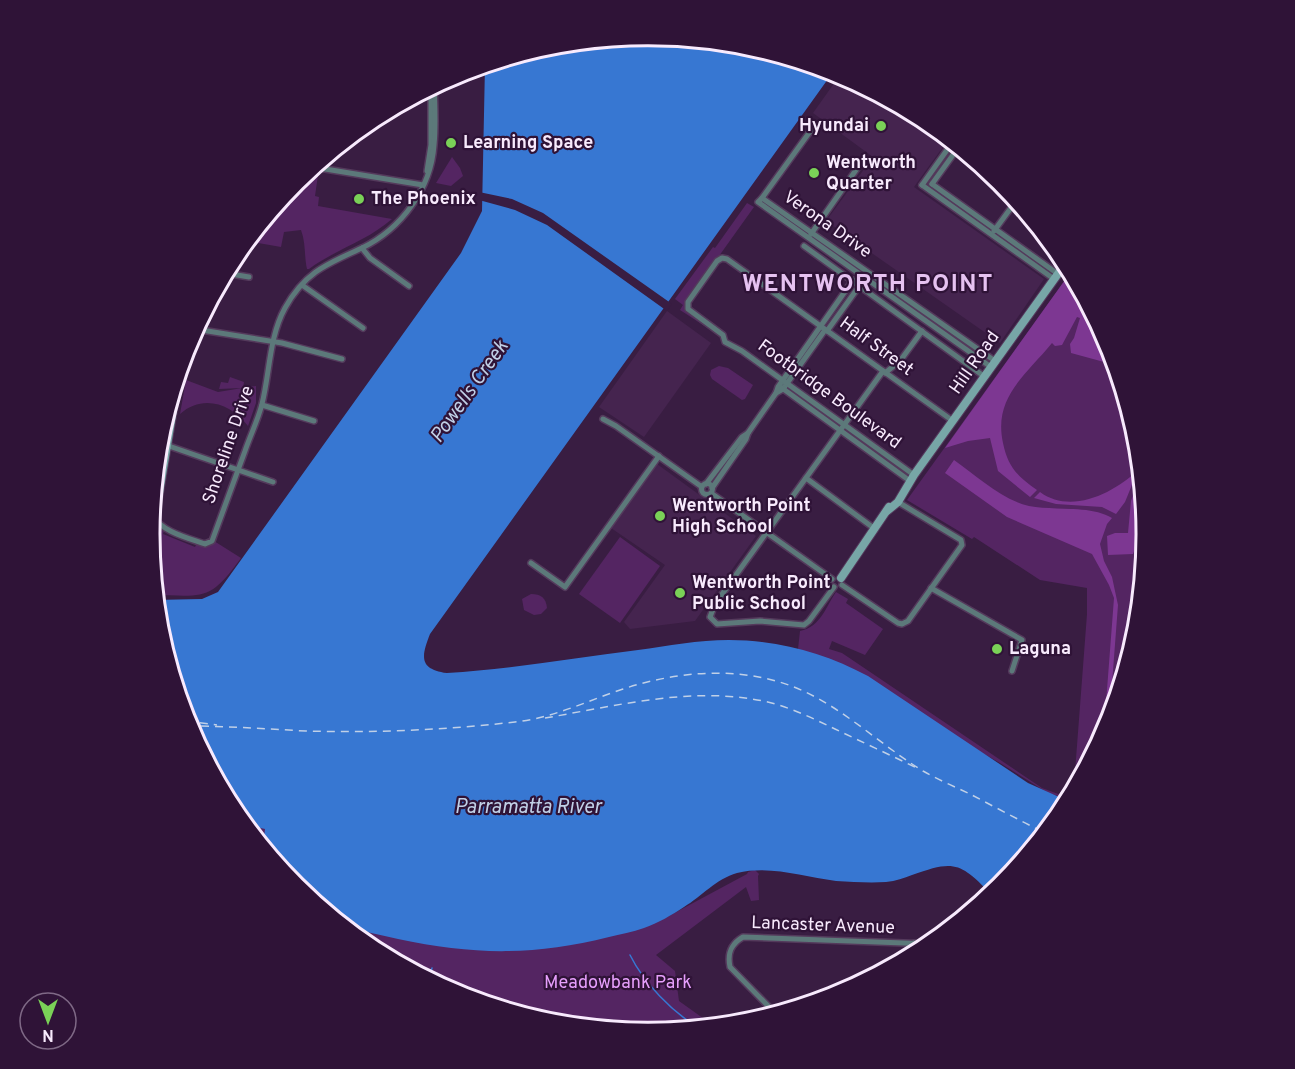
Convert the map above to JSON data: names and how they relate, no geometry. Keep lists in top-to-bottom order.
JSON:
{
  "streets": {
    "street": [
      "Verona Drive",
      "Half Street",
      "Hill Road",
      "Footbridge Boulevard",
      "Shoreline Drive",
      "Lancaster Avenue"
    ]
  },
  "crossings": [
    ["Verona Drive", "Hill Road"],
    ["Half Street", "Hill Road"],
    ["Half Street", "Footbridge Boulevard"],
    ["Hill Road", "Footbridge Boulevard"]
  ],
  "districts": ["WENTWORTH POINT"],
  "water": ["Powells Creek", "Parramatta River"],
  "parks": ["Meadowbank Park"],
  "places": [
    "Hyundai",
    "Learning Space",
    "Wentworth Quarter",
    "The Phoenix",
    "Wentworth Point High School",
    "Wentworth Point Public School",
    "Laguna"
  ],
  "north": "bottom"
}
